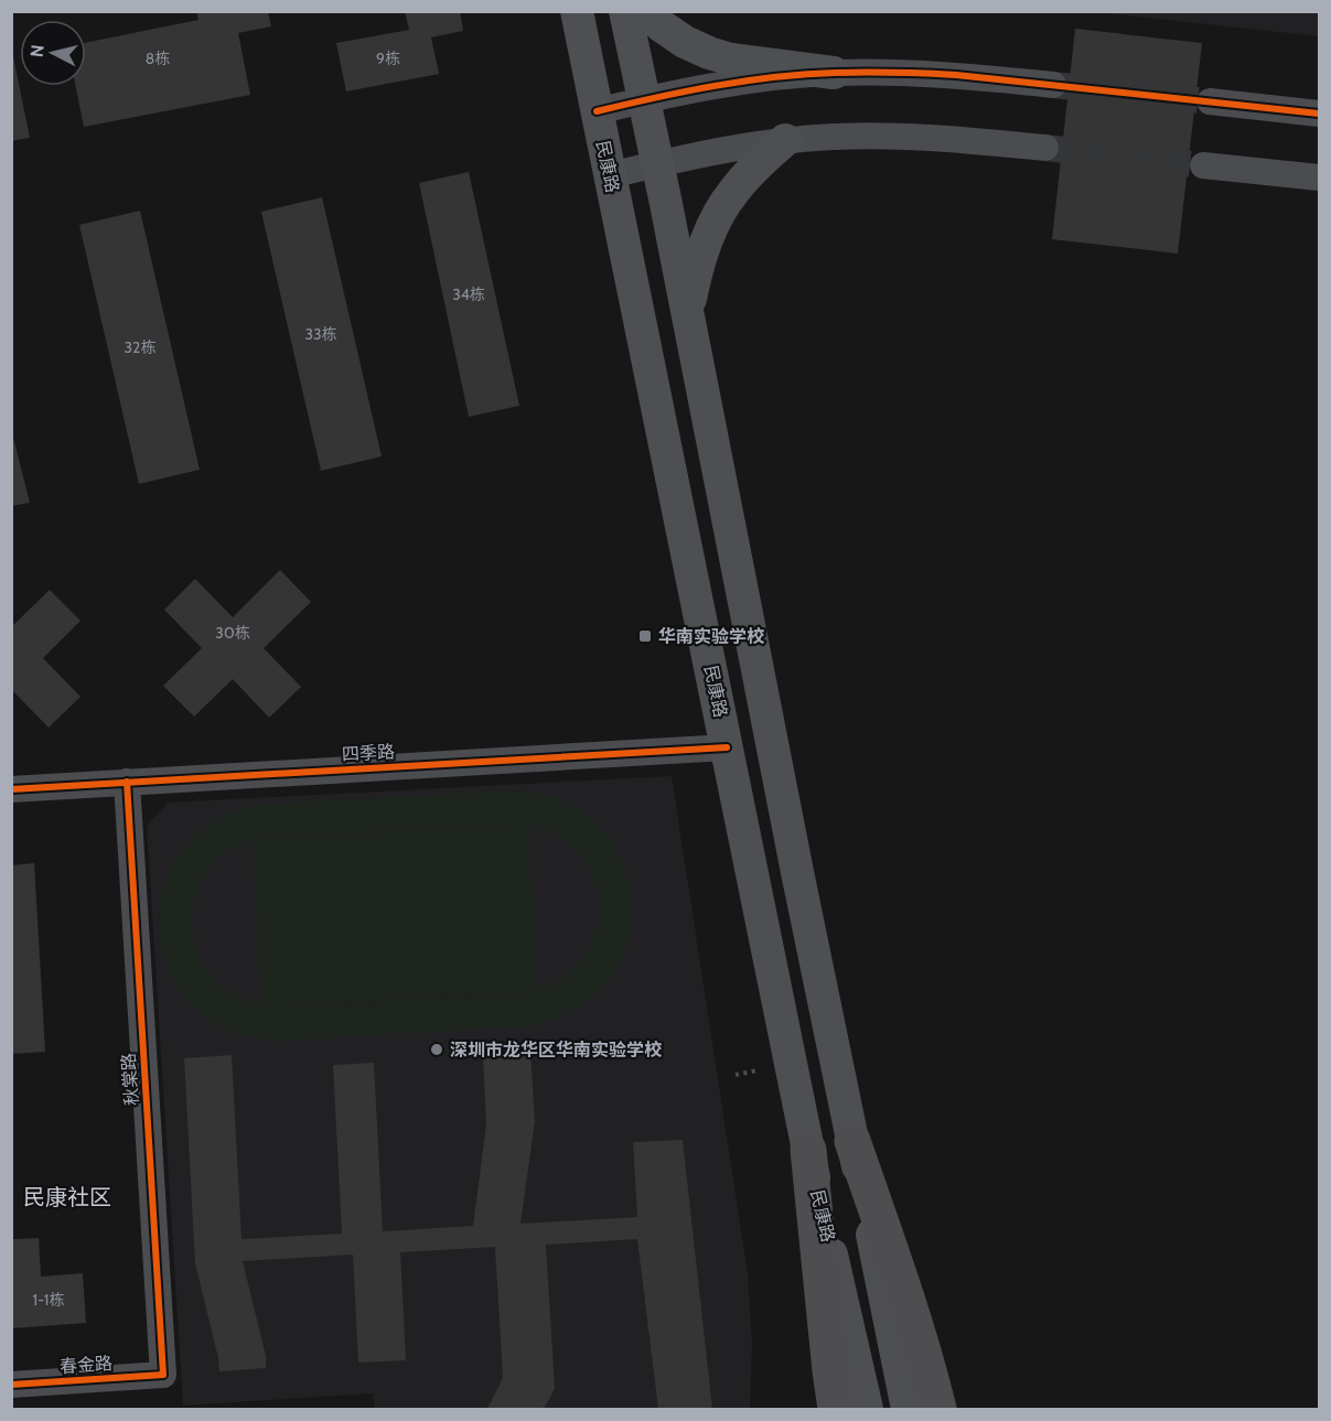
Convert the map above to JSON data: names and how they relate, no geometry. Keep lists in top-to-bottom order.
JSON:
{
  "streets": {
    "main road": ["民康路"],
    "street": ["四季路", "秋棠路", "春金路"]
  },
  "crossings": [
    ["民康路", "四季路"],
    ["四季路", "秋棠路"],
    ["秋棠路", "春金路"]
  ],
  "districts": ["民康社区"],
  "places": {
    "transit": ["华南实验学校"],
    "other": ["深圳市龙华区华南实验学校"]
  },
  "house_numbers": [
    "8栋",
    "9栋",
    "34栋",
    "33栋",
    "32栋",
    "30栋",
    "1-1栋"
  ],
  "north": "left"
}
